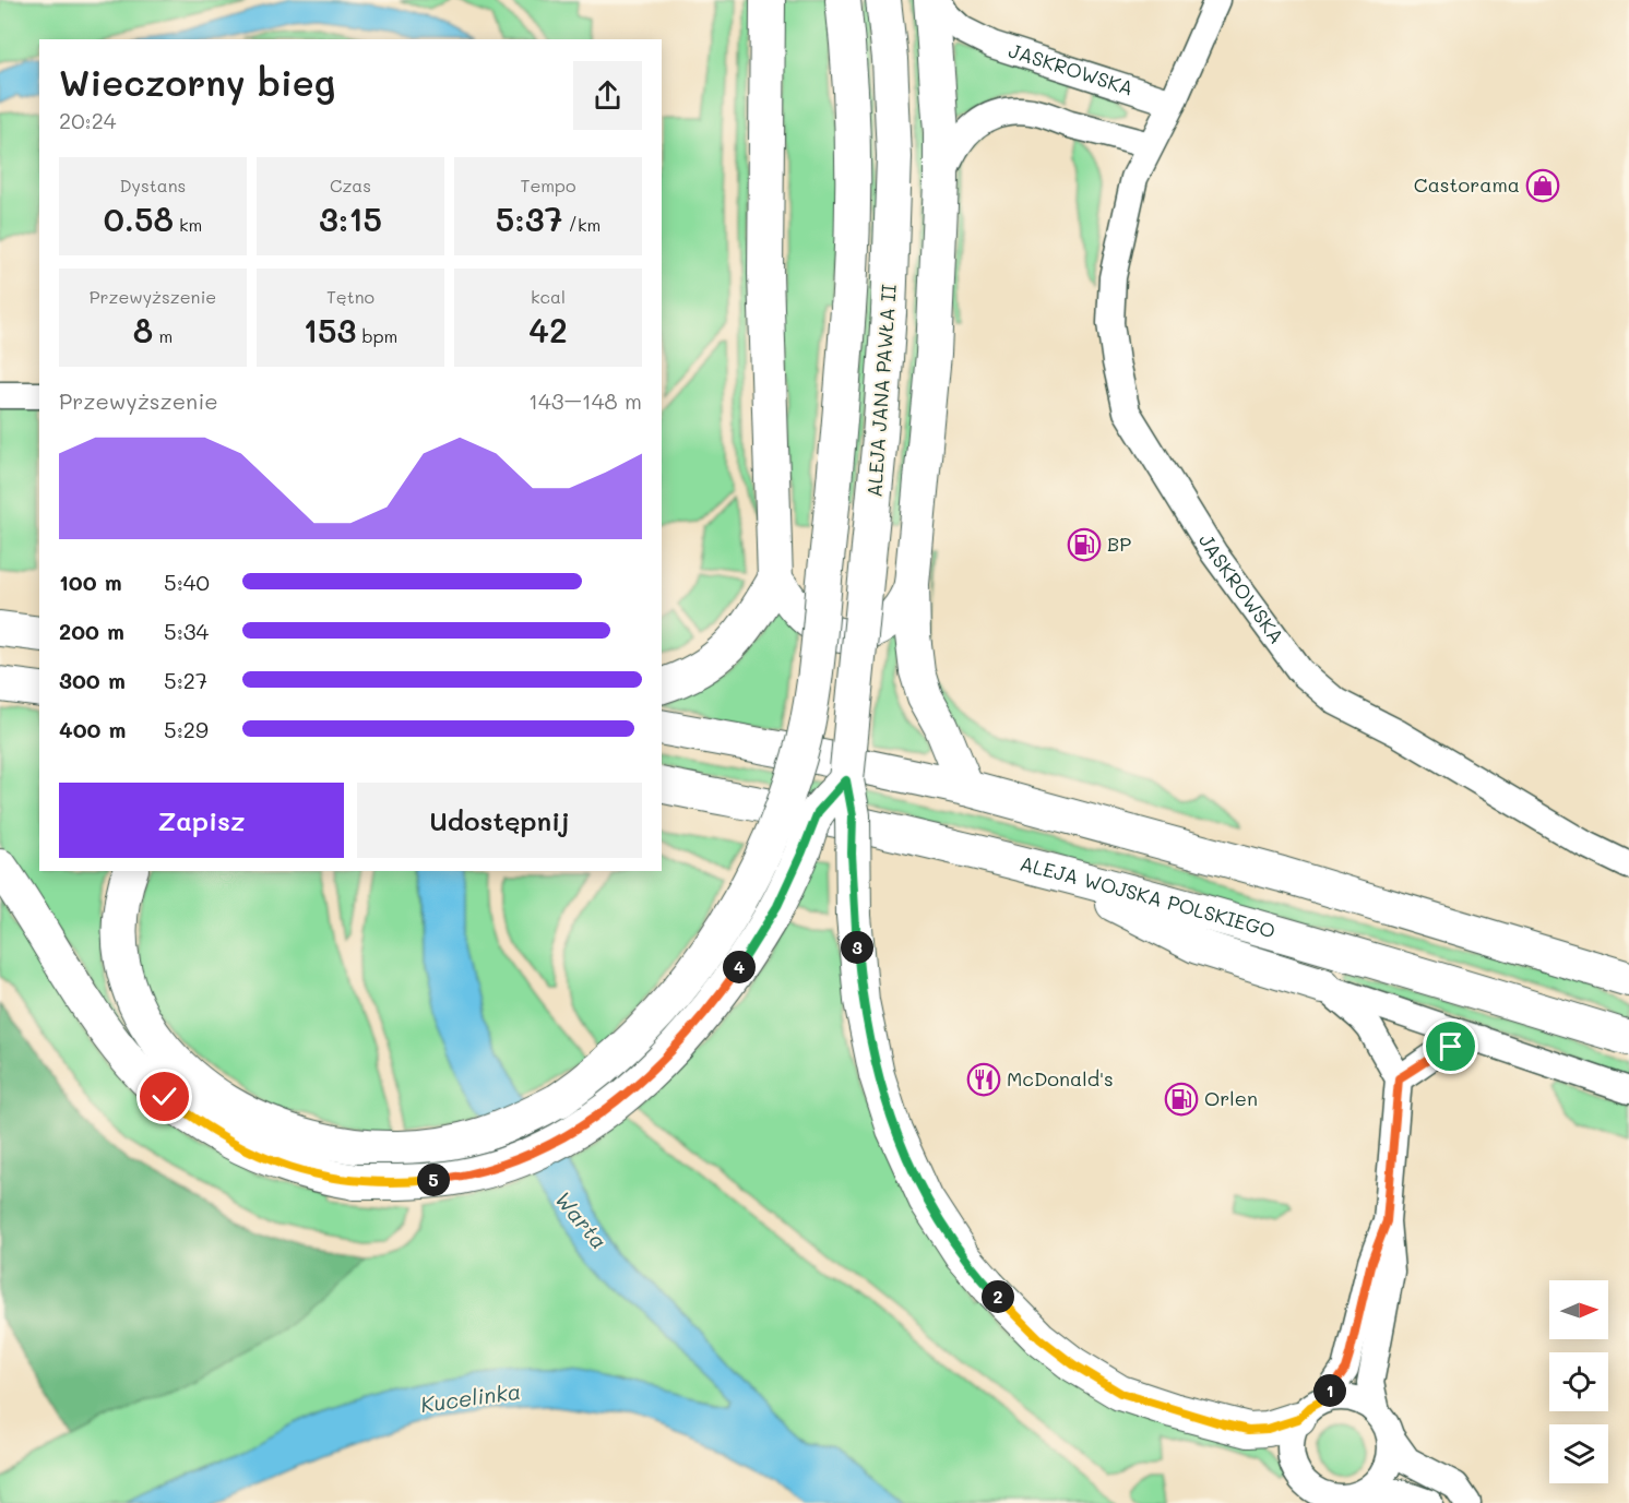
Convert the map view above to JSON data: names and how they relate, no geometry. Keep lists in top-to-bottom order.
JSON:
{
  "streets": {
    "main road": ["ALEJA JANA PAWŁA II", "ALEJA WOJSKA POLSKIEGO"],
    "street": ["JASKROWSKA"]
  },
  "water": ["Warta", "Kucelinka"],
  "places": {
    "shop": ["Castorama"],
    "fuel station": ["BP", "Orlen"],
    "restaurant": ["McDonald's"]
  },
  "north": "right",
  "page": {
    "heading": ["Wieczorny bieg", "20:24"],
    "stats": [
      ["Dystans", "0.58 km"],
      ["Czas", "3:15"],
      ["Tempo", "5:37 /km"],
      ["Przewyższenie", "8 m"],
      ["Tętno", "153 bpm"],
      ["kcal", "42"]
    ],
    "chart": ["Przewyższenie", "143–148 m"],
    "list": [
      {
        "name": "100 m",
        "note": "5:40"
      },
      {
        "name": "200 m",
        "note": "5:34"
      },
      {
        "name": "300 m",
        "note": "5:27"
      },
      {
        "name": "400 m",
        "note": "5:29"
      }
    ],
    "buttons": ["Zapisz", "Udostępnij"],
    "pins": [
      "3",
      "4",
      "5",
      "2",
      "1"
    ]
  }
}
